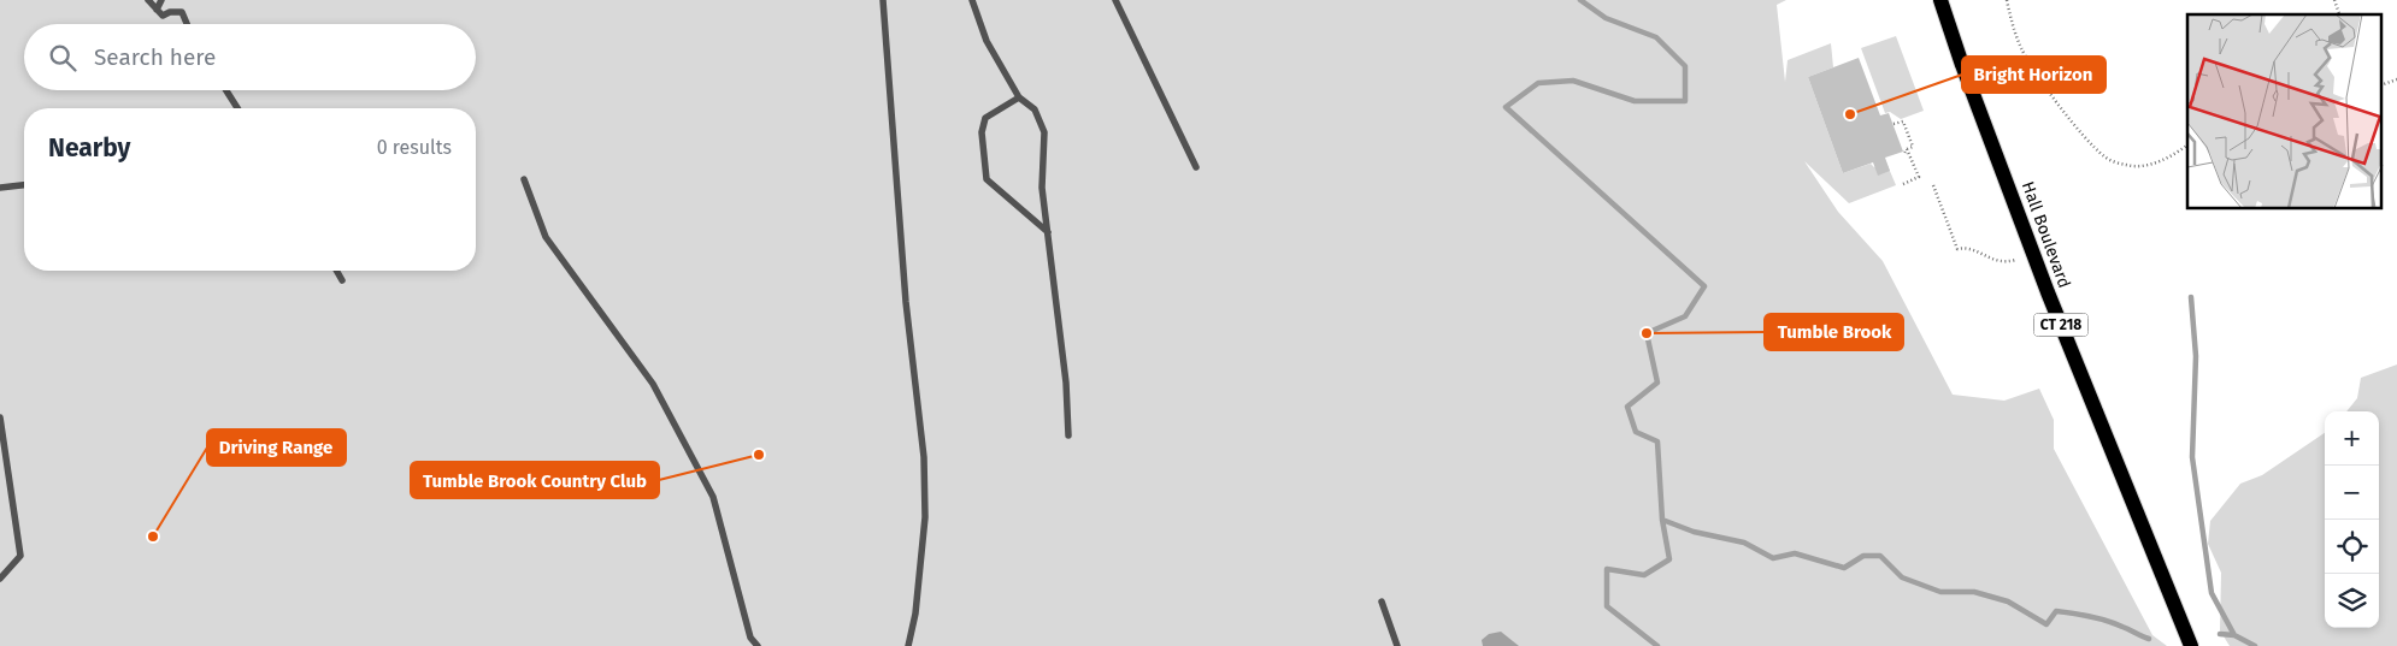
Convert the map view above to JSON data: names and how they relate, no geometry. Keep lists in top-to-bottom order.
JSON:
{
  "streets": {
    "main road": ["Hall Boulevard", "CT 218"]
  },
  "places": [
    "Bright Horizon",
    "Tumble Brook",
    "Tumble Brook Country Club",
    "Driving Range"
  ],
  "page": {
    "search": "Search here",
    "heading": ["Nearby", "0 results"],
    "map_buttons": ["+", "−"]
  }
}
